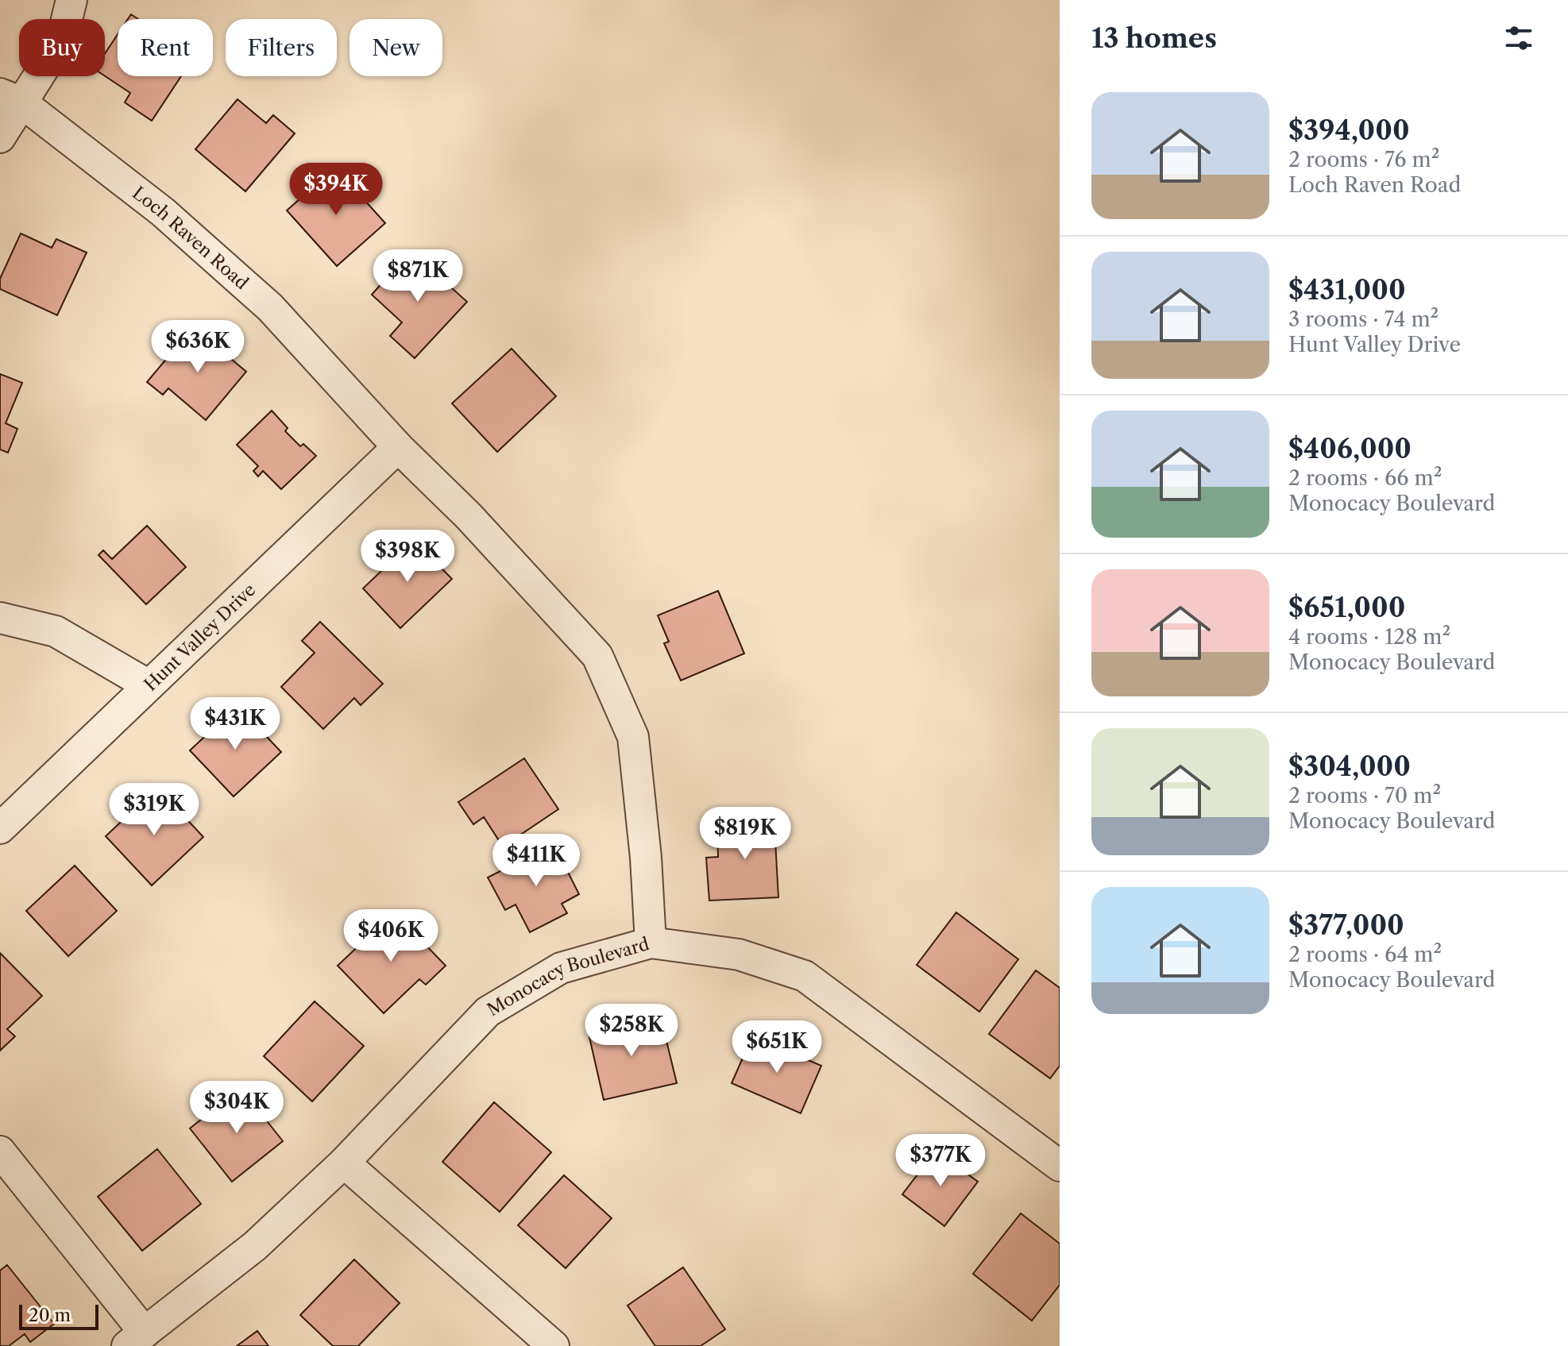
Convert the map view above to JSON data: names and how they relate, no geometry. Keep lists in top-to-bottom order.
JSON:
{
  "streets": {
    "street": ["Loch Raven Road", "Hunt Valley Drive", "Monocacy Boulevard"]
  },
  "crossings": [
    ["Loch Raven Road", "Hunt Valley Drive"],
    ["Loch Raven Road", "Monocacy Boulevard"]
  ],
  "scale_bar": "20 m",
  "page": {
    "heading": "13 homes",
    "chip": [
      "Buy",
      "Rent",
      "Filters",
      "New"
    ],
    "list": [
      {
        "name": "$394,000",
        "note": "2 rooms · 76 m² · Loch Raven Road"
      },
      {
        "name": "$431,000",
        "note": "3 rooms · 74 m² · Hunt Valley Drive"
      },
      {
        "name": "$406,000",
        "note": "2 rooms · 66 m² · Monocacy Boulevard"
      },
      {
        "name": "$651,000",
        "note": "4 rooms · 128 m² · Monocacy Boulevard"
      },
      {
        "name": "$304,000",
        "note": "2 rooms · 70 m² · Monocacy Boulevard"
      },
      {
        "name": "$377,000",
        "note": "2 rooms · 64 m² · Monocacy Boulevard"
      }
    ],
    "price": [
      "$394K",
      "$871K",
      "$636K",
      "$398K",
      "$431K",
      "$319K",
      "$819K",
      "$411K",
      "$406K",
      "$258K",
      "$651K",
      "$304K",
      "$377K"
    ],
    "scale": "20 m"
  }
}
